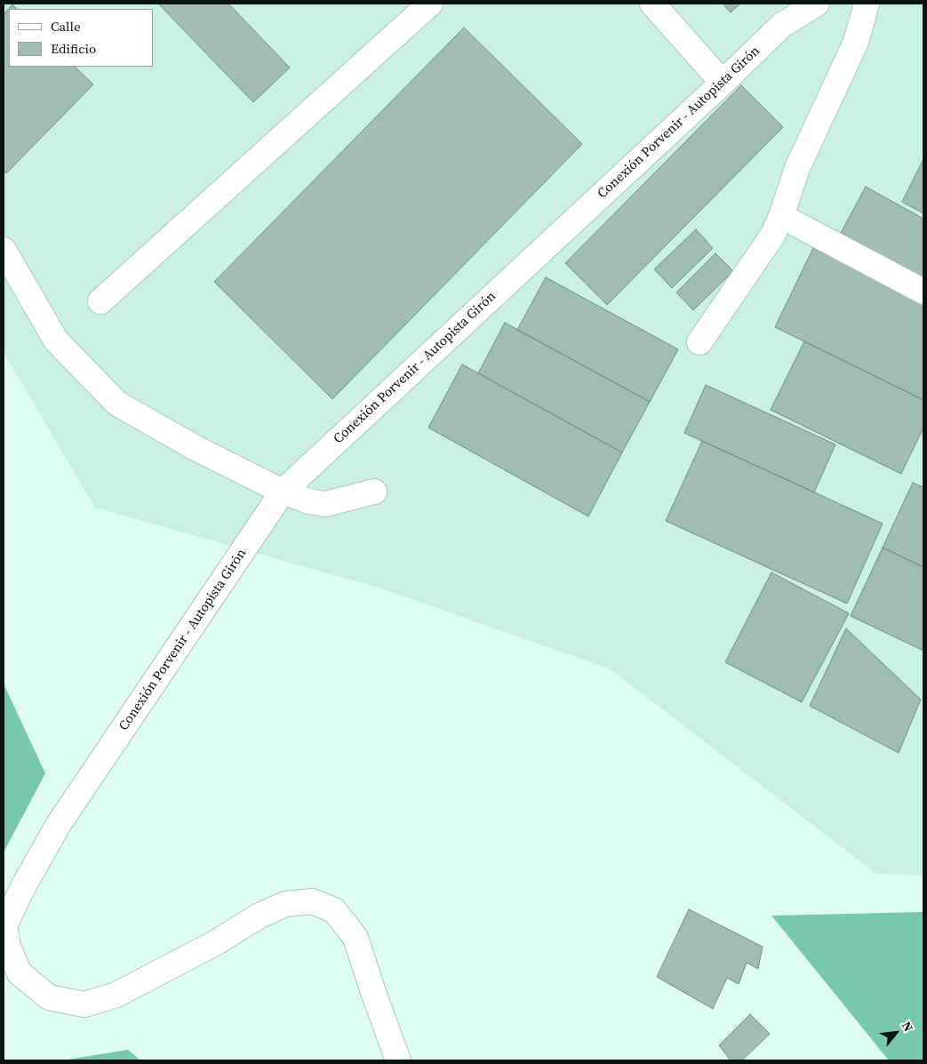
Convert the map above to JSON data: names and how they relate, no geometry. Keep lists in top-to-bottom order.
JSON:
{
  "streets": {
    "street": ["Conexión Porvenir - Autopista Girón"]
  },
  "legend": ["Calle", "Edificio"],
  "north": "top right"
}
